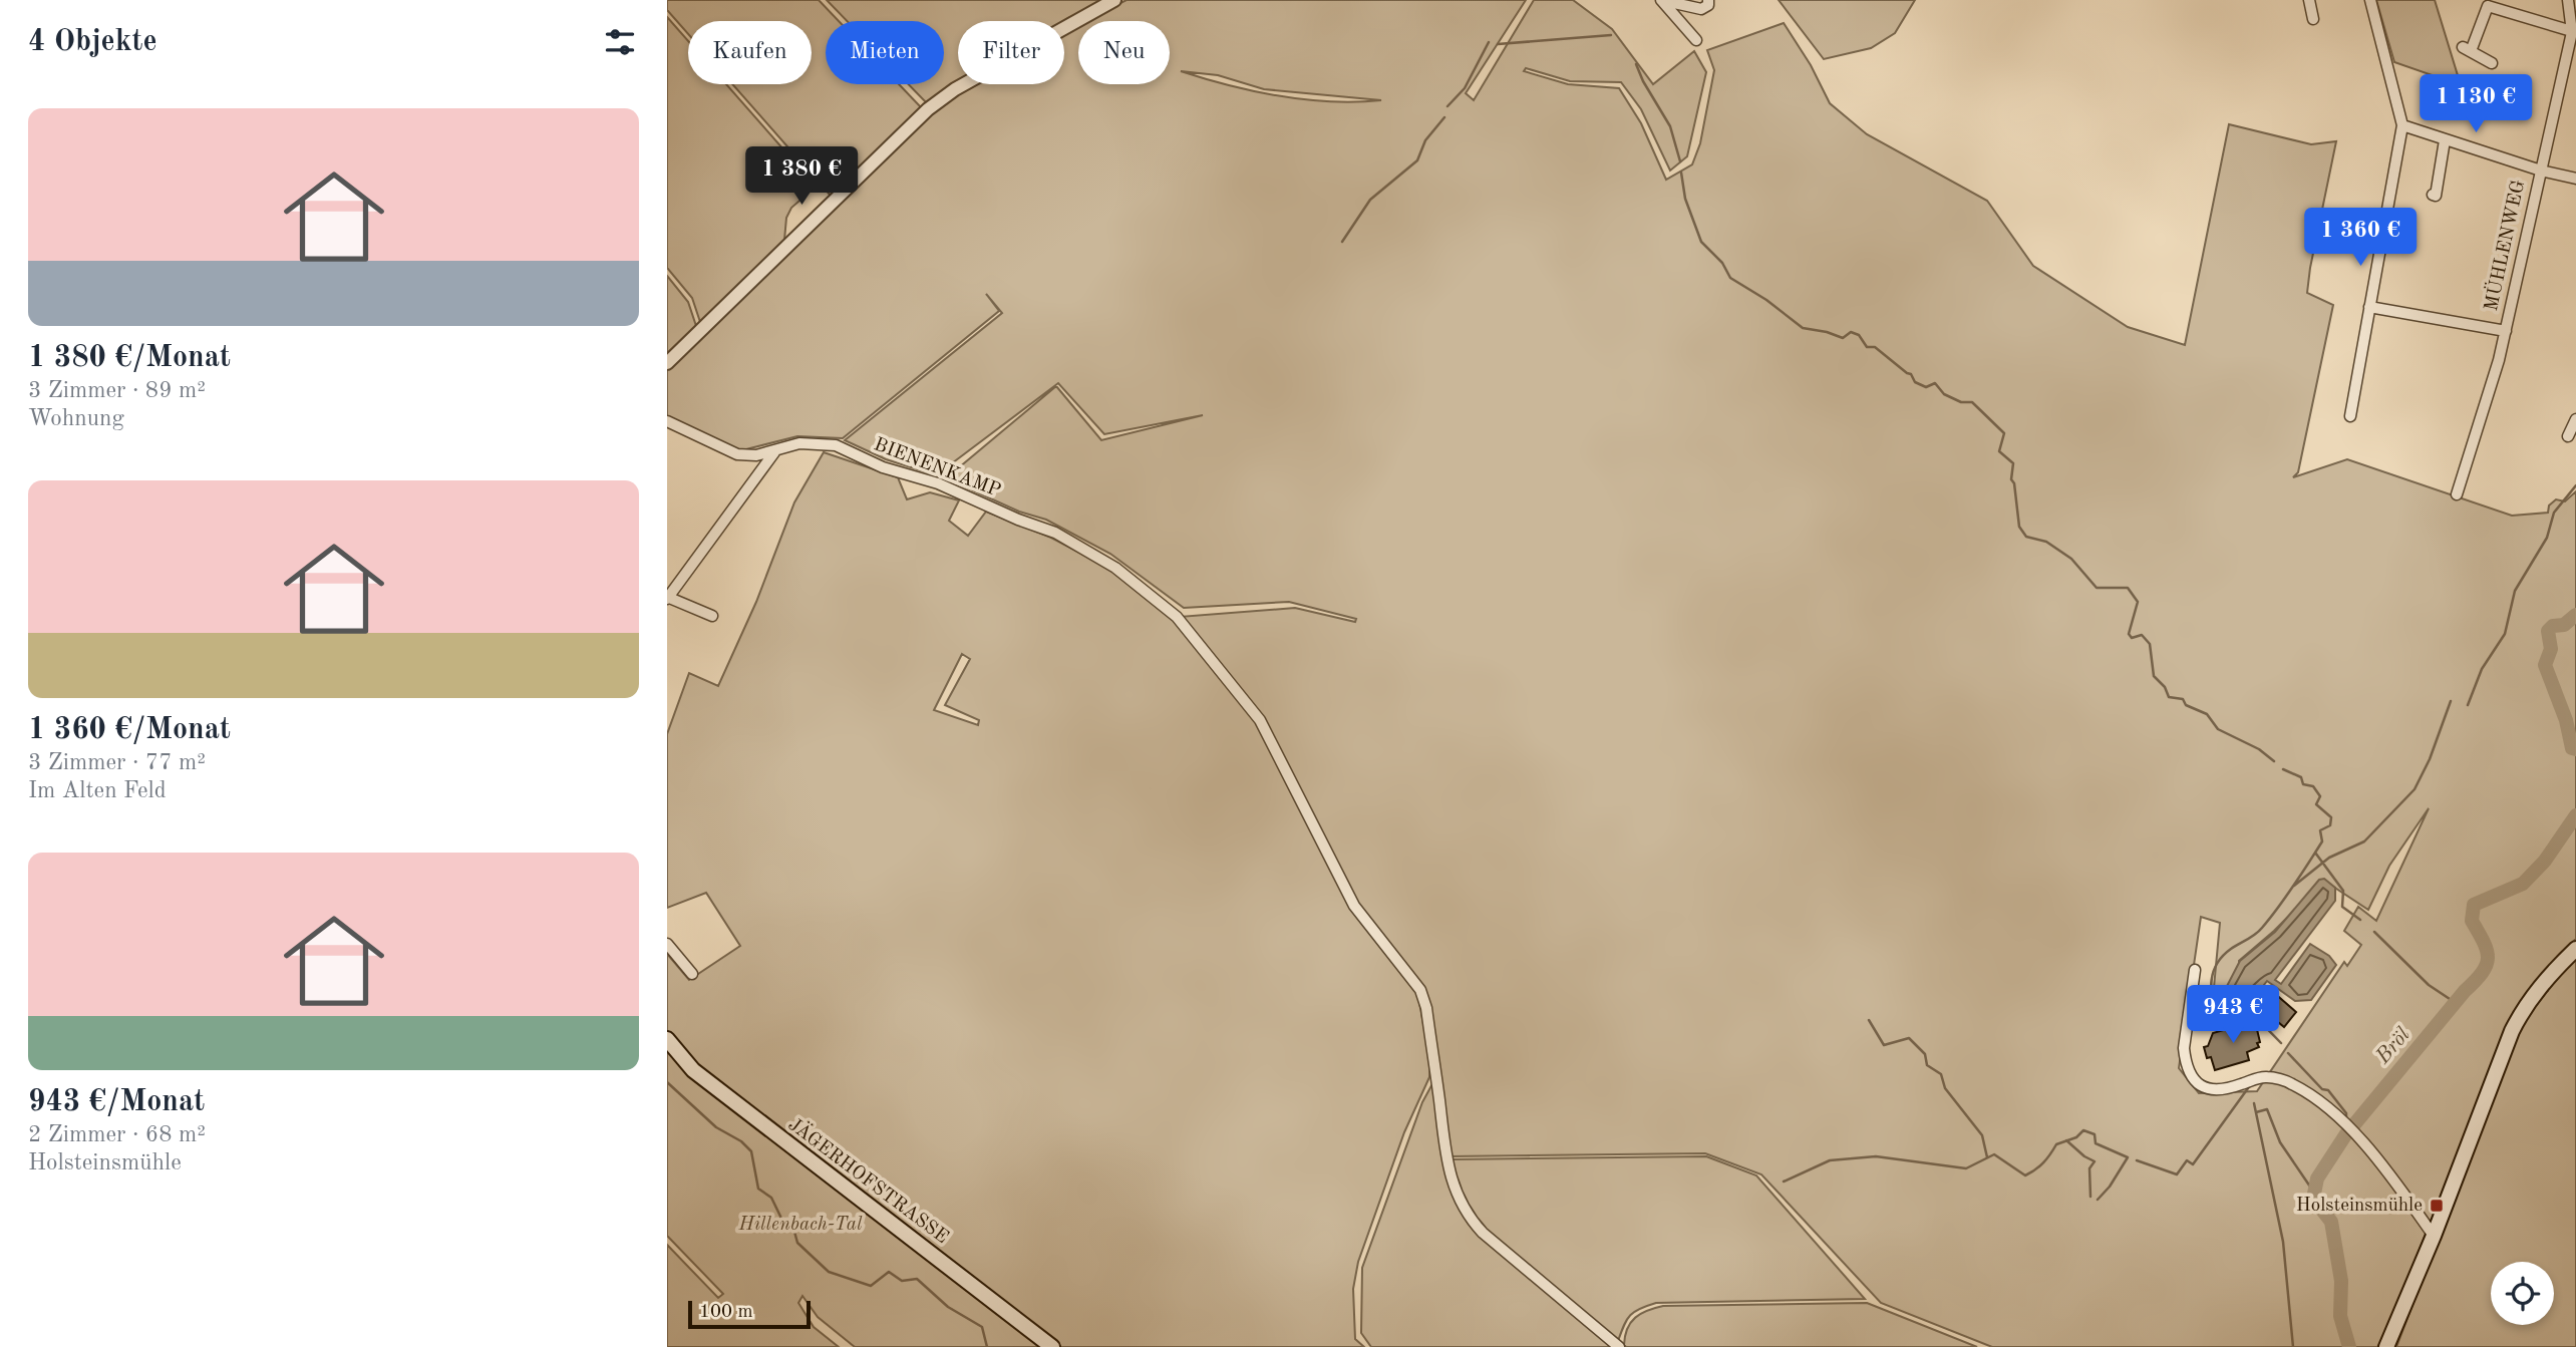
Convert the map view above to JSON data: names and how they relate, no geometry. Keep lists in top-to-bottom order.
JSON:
{
  "streets": {
    "main road": ["JÄGERHOFSTRASSE"],
    "street": ["MÜHLENWEG", "BIENENKAMP"]
  },
  "water": ["Bröl"],
  "parks": ["Hillenbach-Tal"],
  "places": {
    "transit": ["Holsteinsmühle"]
  },
  "scale_bar": "100 m",
  "page": {
    "heading": "4 Objekte",
    "chip": [
      "Kaufen",
      "Mieten",
      "Filter",
      "Neu"
    ],
    "price": [
      "1 130 €",
      "1 380 €",
      "1 360 €",
      "943 €"
    ],
    "list": [
      {
        "name": "1 380 €/Monat",
        "note": "3 Zimmer · 89 m² · Wohnung"
      },
      {
        "name": "1 360 €/Monat",
        "note": "3 Zimmer · 77 m² · Im Alten Feld"
      },
      {
        "name": "943 €/Monat",
        "note": "2 Zimmer · 68 m² · Holsteinsmühle"
      }
    ],
    "scale": "100 m"
  }
}
